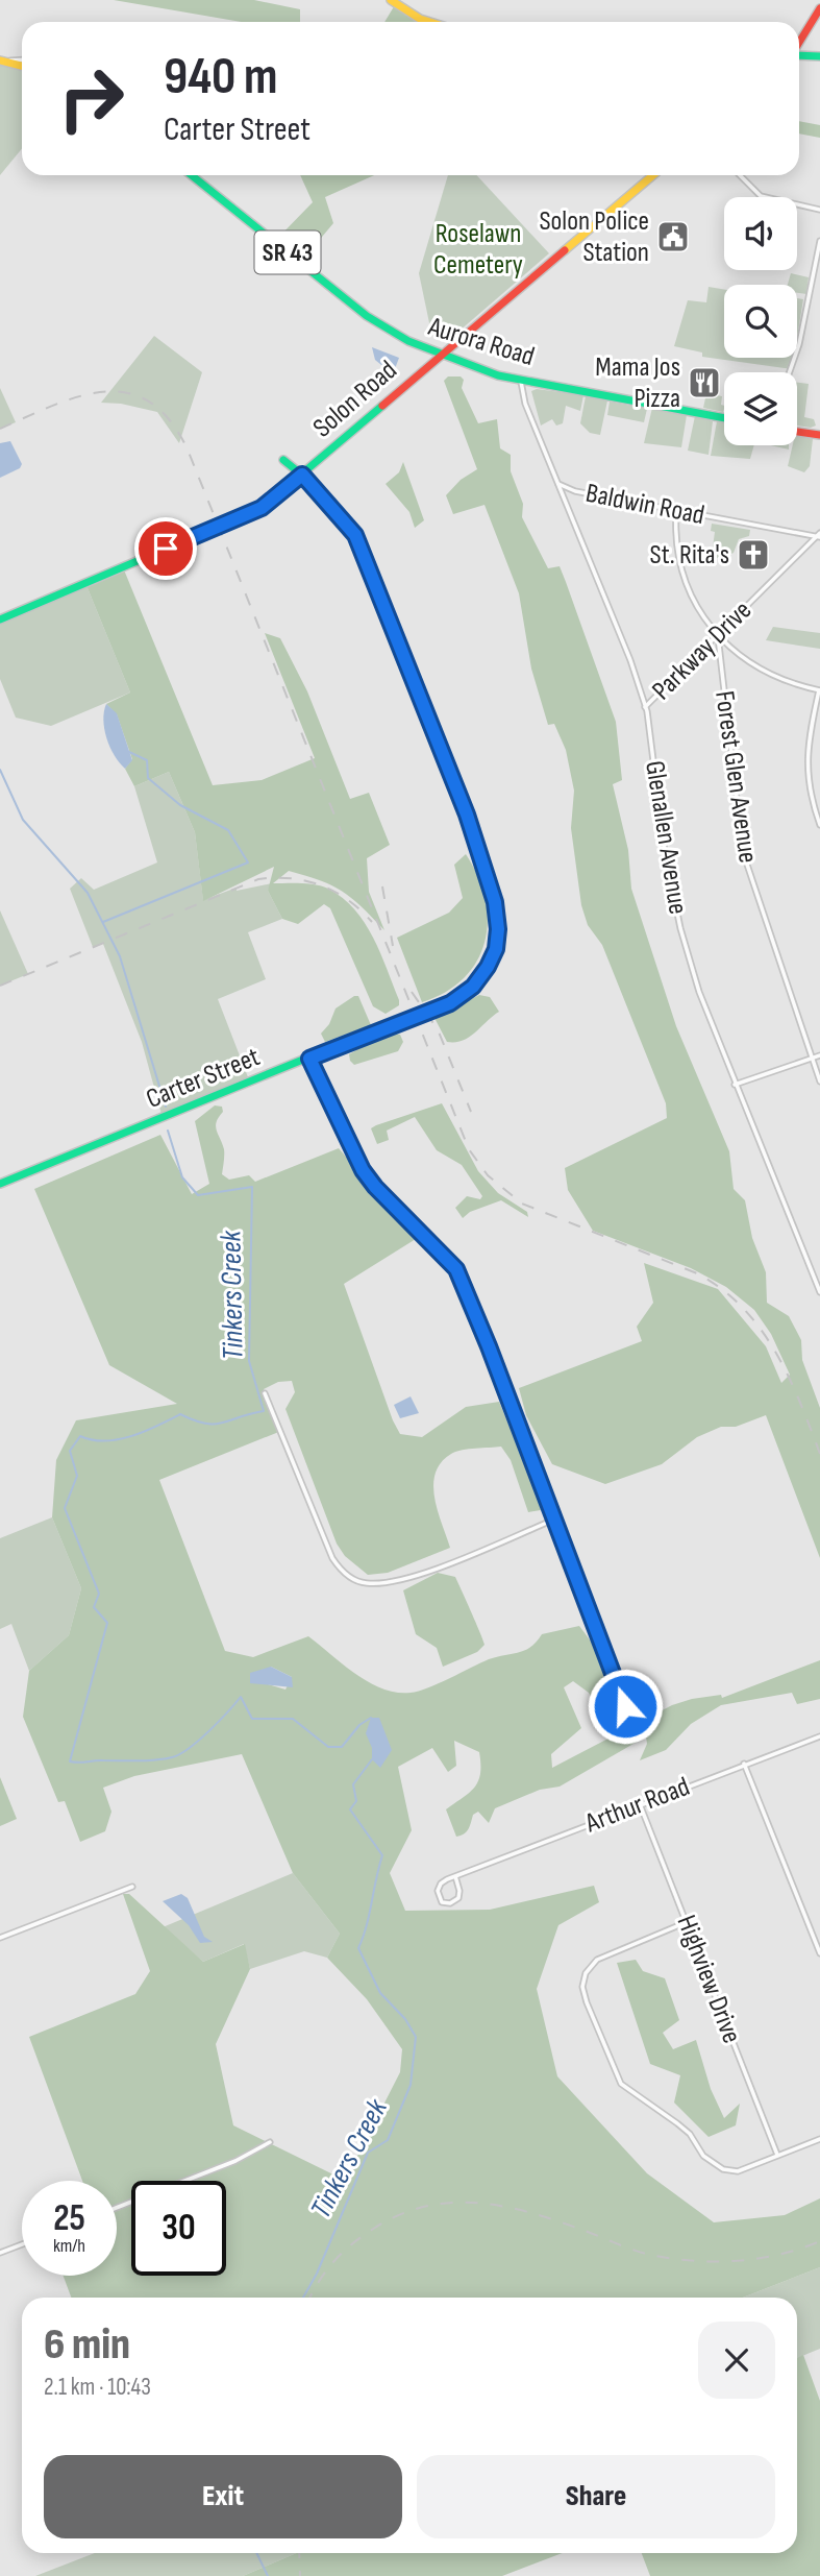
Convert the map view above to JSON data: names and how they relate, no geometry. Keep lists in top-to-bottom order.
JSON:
{
  "streets": {
    "street": [
      "SR 43",
      "Aurora Road",
      "Solon Road",
      "Baldwin Road",
      "Parkway Drive",
      "Forest Glen Avenue",
      "Glenallen Avenue",
      "Carter Street",
      "Arthur Road",
      "Highview Drive"
    ]
  },
  "crossings": [
    ["Aurora Road", "Solon Road"],
    ["Aurora Road", "Glenallen Avenue"],
    ["Solon Road", "Carter Street"],
    ["Baldwin Road", "Parkway Drive"],
    ["Baldwin Road", "Glenallen Avenue"],
    ["Parkway Drive", "Forest Glen Avenue"],
    ["Parkway Drive", "Glenallen Avenue"],
    ["Arthur Road", "Highview Drive"]
  ],
  "water": ["Tinkers Creek"],
  "parks": ["Roselawn Cemetery"],
  "places": {
    "public building": ["Solon Police Station"],
    "restaurant": ["Mama Jos Pizza"],
    "church": ["St. Rita's"]
  },
  "page": {
    "turn": ["940 m", "Carter Street"],
    "speed": "25 km/h",
    "limit": "30",
    "heading": ["6 min", "2.1 km · 10:43"],
    "buttons": ["Exit", "Share"]
  }
}
